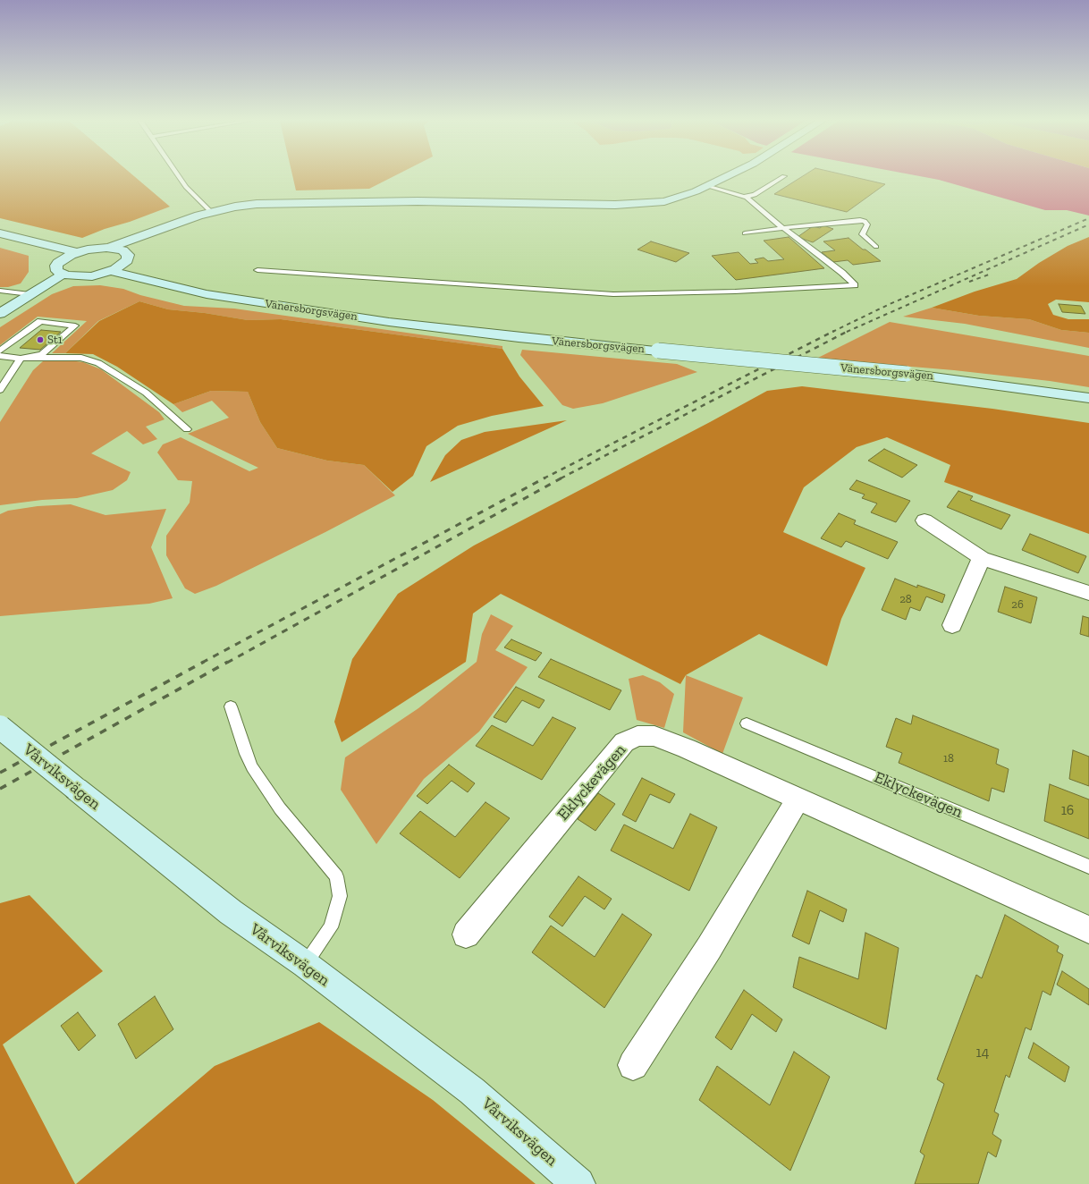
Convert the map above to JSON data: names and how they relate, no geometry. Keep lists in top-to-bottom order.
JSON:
{
  "streets": {
    "street": ["Vänersborgsvägen", "Vårviksvägen", "Eklyckevägen"]
  },
  "places": ["St1"],
  "house_numbers": [
    "28",
    "26",
    "18",
    "16",
    "14"
  ]
}
